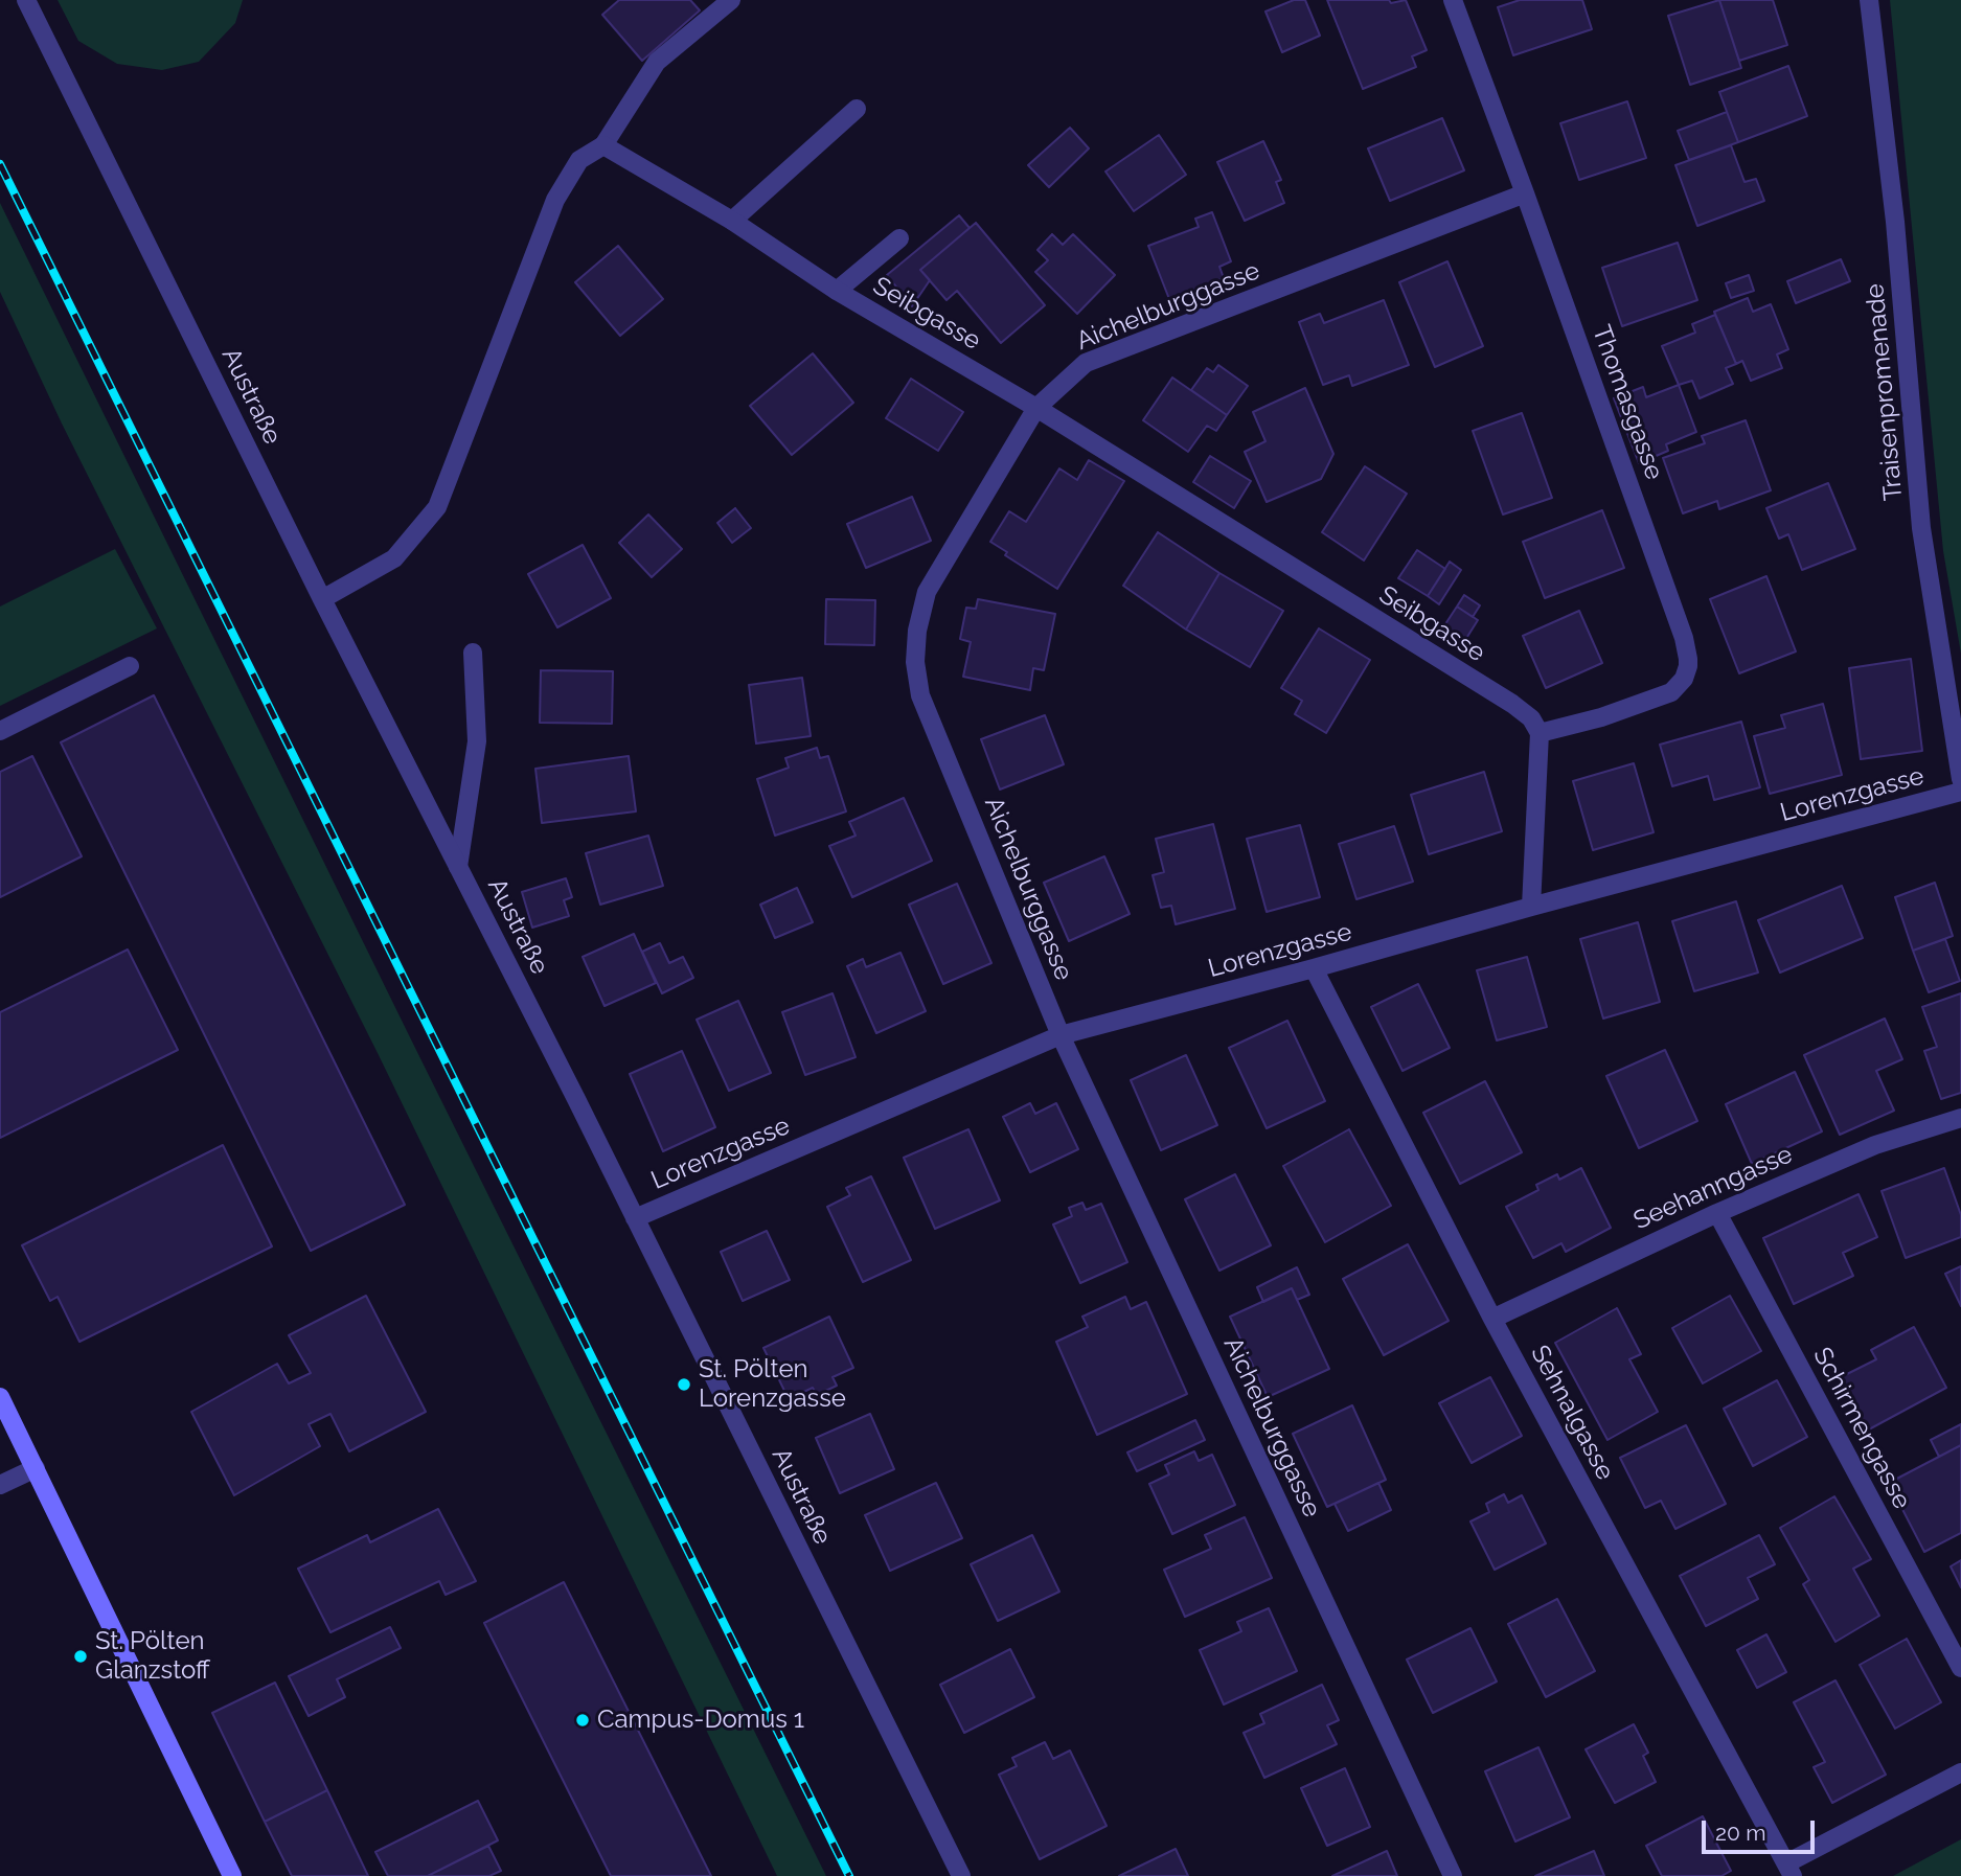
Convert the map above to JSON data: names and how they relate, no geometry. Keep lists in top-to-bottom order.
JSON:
{
  "streets": {
    "street": [
      "Aichelburggasse",
      "Seibgasse",
      "Traisenpromenade",
      "Austraße",
      "Thomasgasse",
      "Lorenzgasse",
      "Seehanngasse",
      "Sehnalgasse",
      "Schirmengasse"
    ]
  },
  "crossings": [
    ["Aichelburggasse", "Seibgasse"],
    ["Aichelburggasse", "Thomasgasse"],
    ["Aichelburggasse", "Lorenzgasse"],
    ["Seibgasse", "Thomasgasse"],
    ["Austraße", "Lorenzgasse"],
    ["Lorenzgasse", "Sehnalgasse"],
    ["Seehanngasse", "Sehnalgasse"],
    ["Seehanngasse", "Schirmengasse"]
  ],
  "places": ["St. Pölten Lorenzgasse", "St. Pölten Glanzstoff", "Campus-Domus 1"],
  "scale_bar": "20 m"
}
